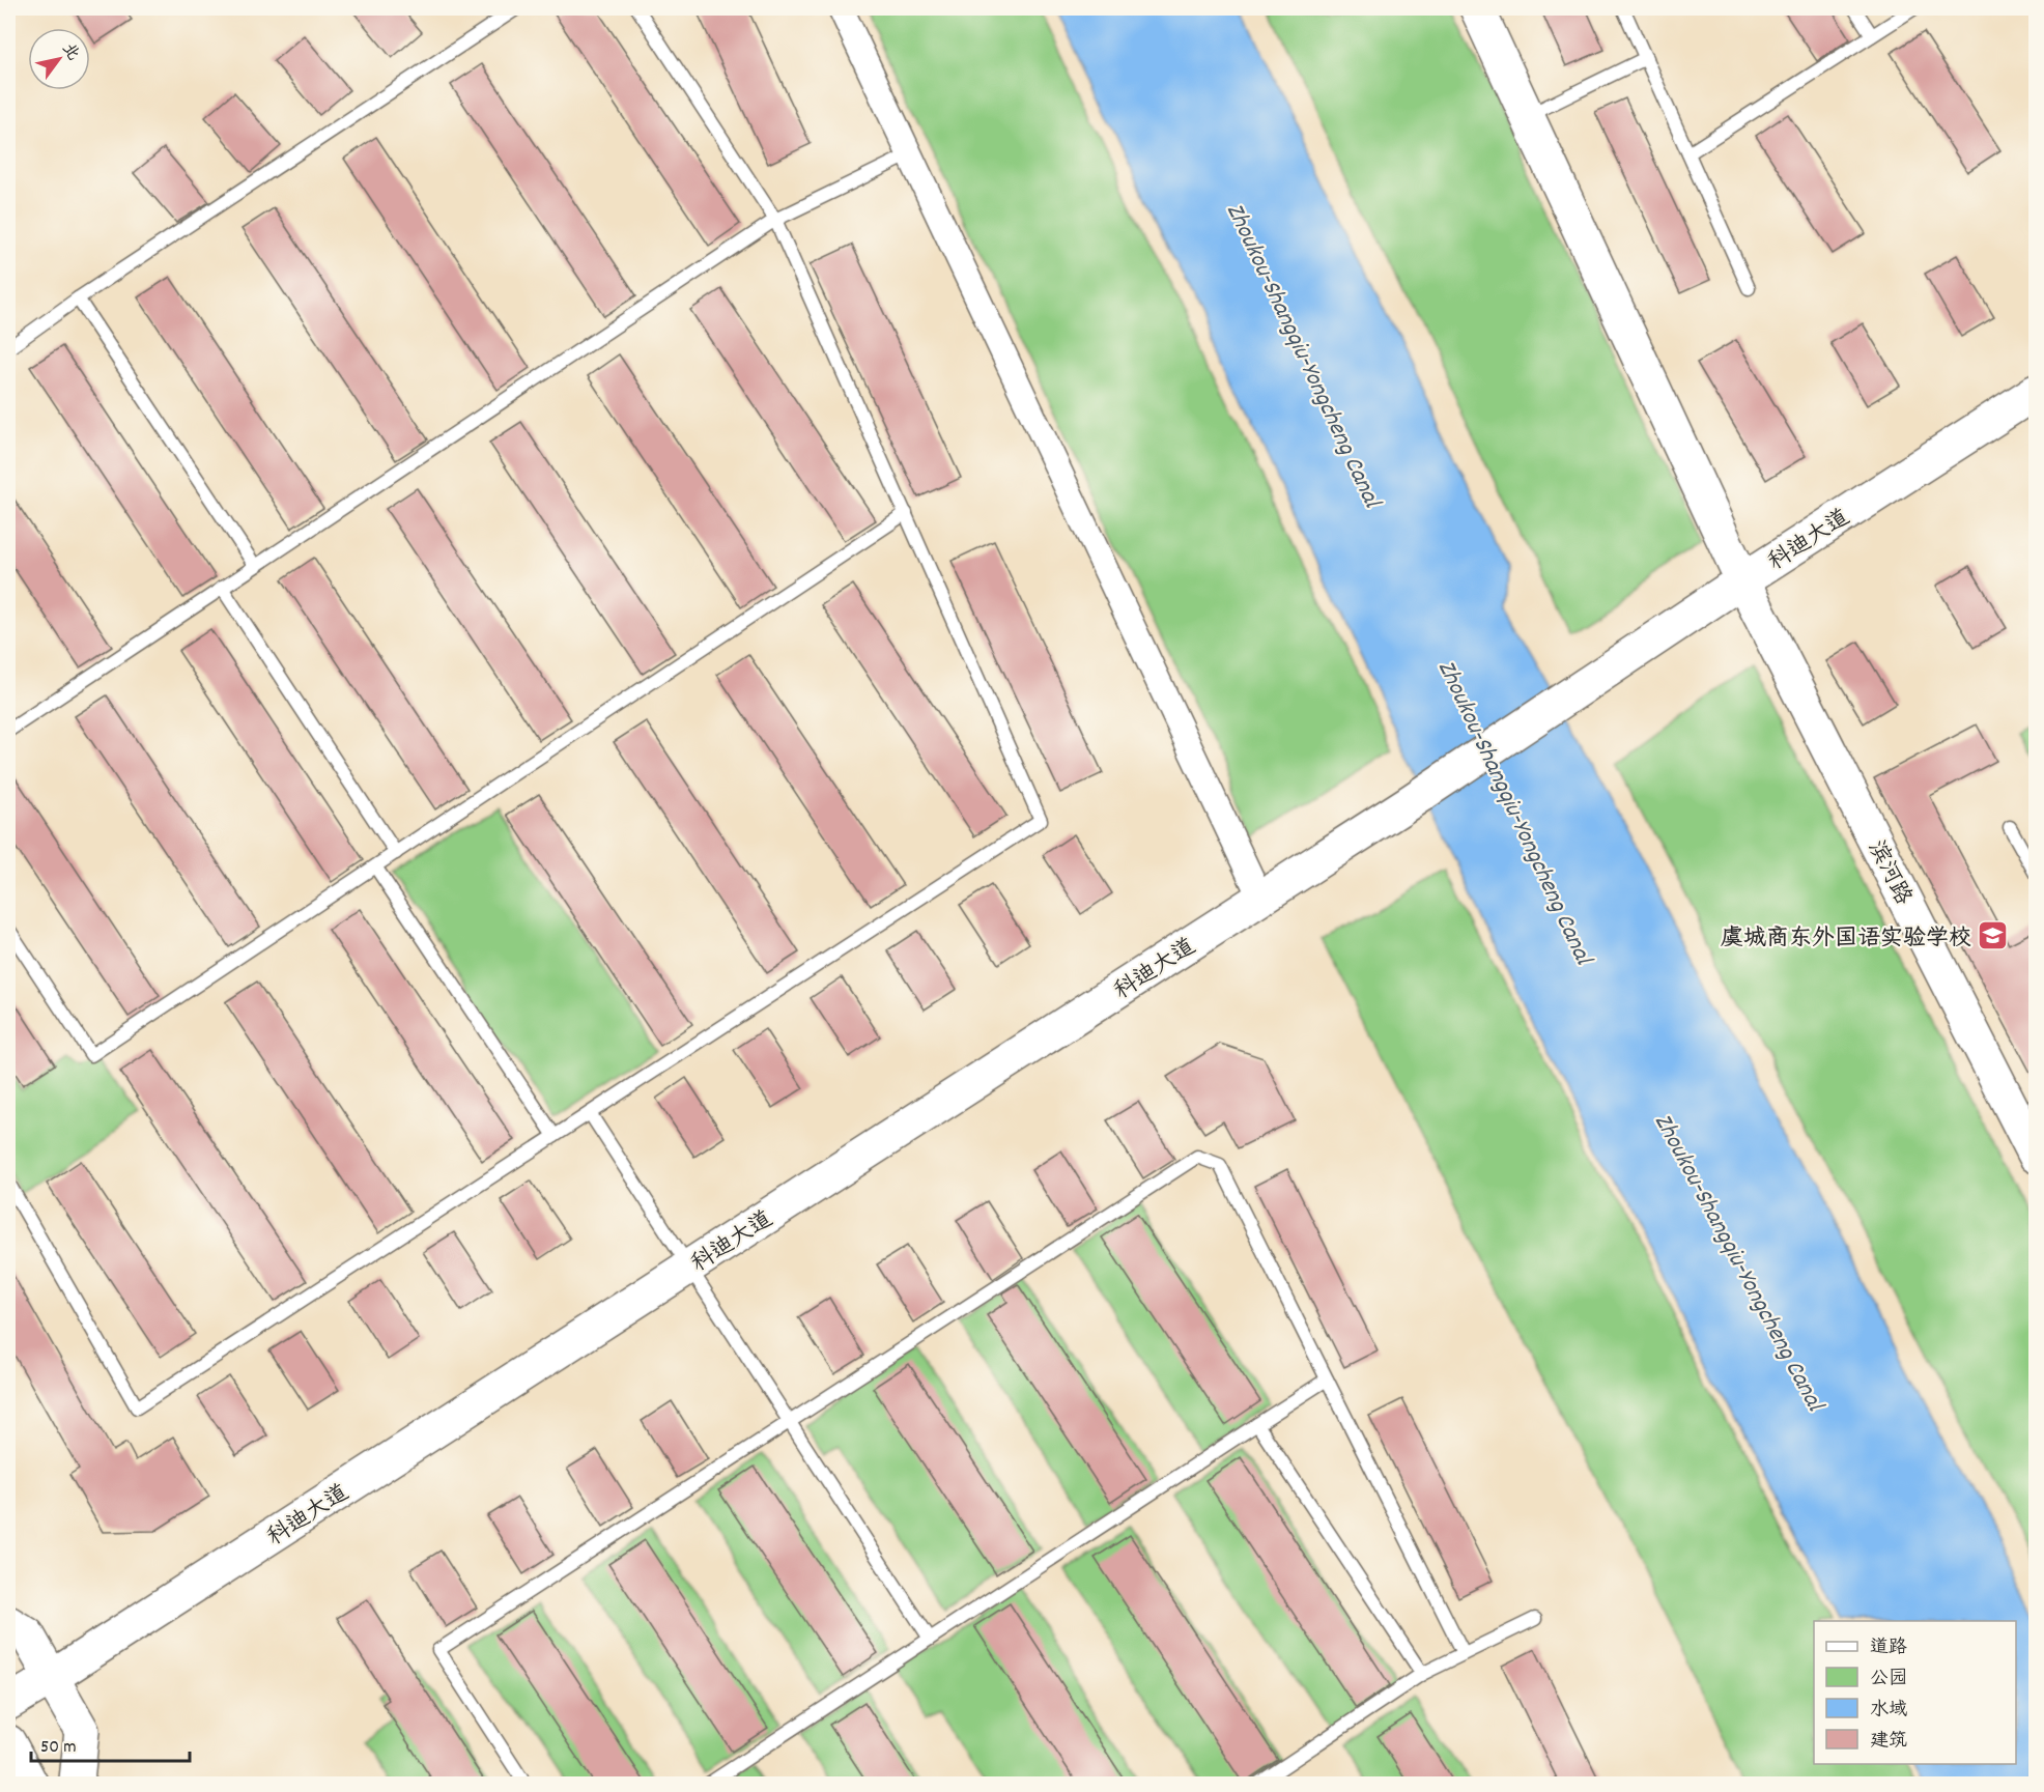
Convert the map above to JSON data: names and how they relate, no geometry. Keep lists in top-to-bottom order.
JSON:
{
  "streets": {
    "main road": ["科迪大道", "滨河路"]
  },
  "crossings": [
    ["科迪大道", "滨河路"]
  ],
  "water": ["Zhoukou-Shangqiu-Yongcheng Canal"],
  "places": {
    "school or university": ["虞城商东外国语实验学校"]
  },
  "legend": [
    "道路",
    "公园",
    "水域",
    "建筑"
  ],
  "scale_bar": "50 m",
  "north": "top right"
}
